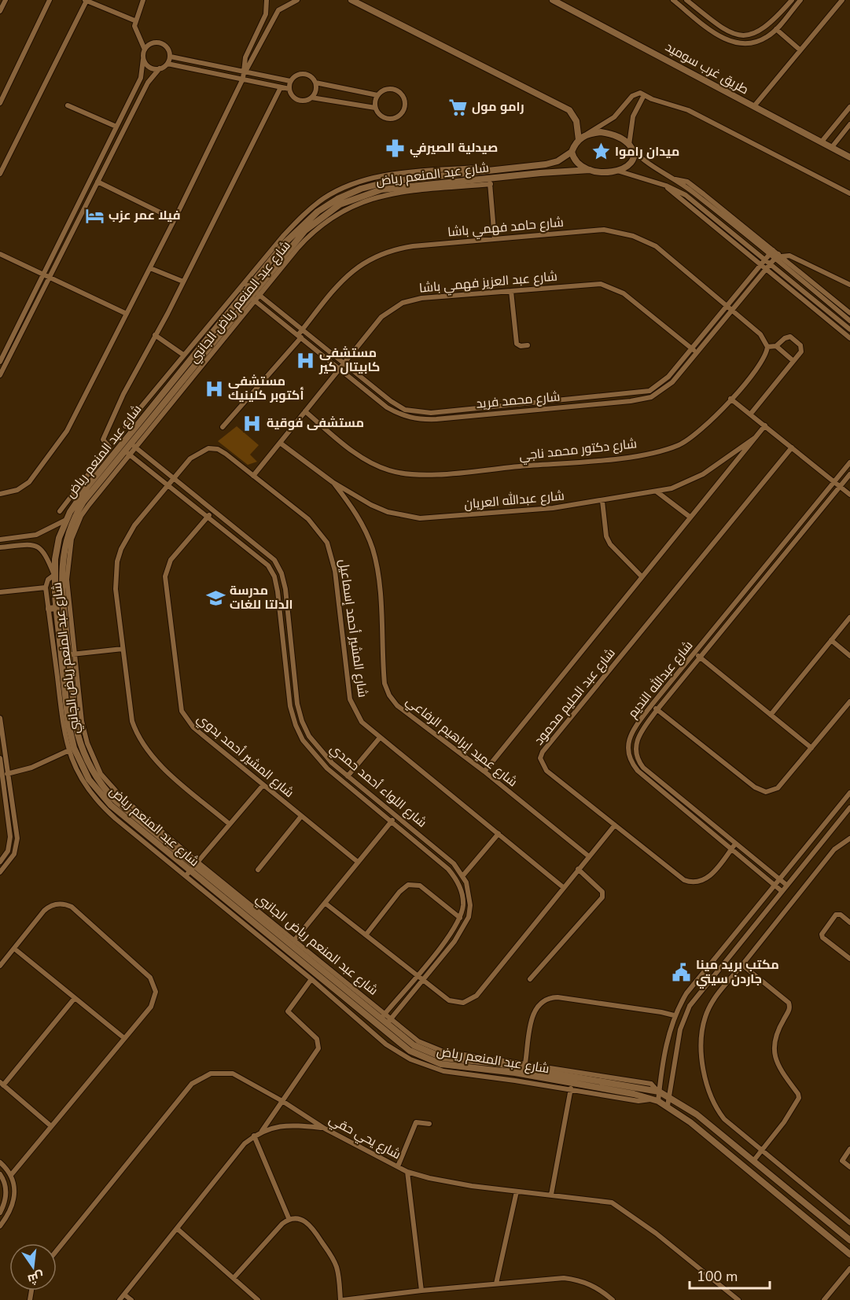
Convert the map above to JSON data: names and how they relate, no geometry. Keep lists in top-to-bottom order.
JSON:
{
  "streets": {
    "street": [
      "طريق غرب سوميد",
      "شارع عبد المنعم رياض",
      "شارع حامد فهمي باشا",
      "شارع عبد العزيز فهمي باشا",
      "شارع عبد المنعم رياض الجانبي",
      "شارع محمد فريد",
      "شارع دكتور محمد ناجي",
      "شارع عبدالله العريان",
      "شارع المشير أحمد إسماعيل",
      "شارع عبدالله النديم",
      "شارع عبد الحليم محمود",
      "شارع عميد إبراهيم الرفاعي",
      "شارع المشير أحمد بدوي",
      "شارع اللواء أحمد حمدي",
      "شارع يحي حقي"
    ]
  },
  "crossings": [
    ["شارع عبد المنعم رياض", "شارع عبد المنعم رياض الجانبي"],
    ["شارع عبد المنعم رياض", "شارع محمد فريد"],
    ["شارع عبد المنعم رياض", "شارع اللواء أحمد حمدي"],
    ["شارع حامد فهمي باشا", "شارع محمد فريد"],
    ["شارع عبد العزيز فهمي باشا", "شارع محمد فريد"],
    ["شارع عبد العزيز فهمي باشا", "شارع دكتور محمد ناجي"],
    ["شارع عبد العزيز فهمي باشا", "شارع عبدالله العريان"],
    ["شارع عبد العزيز فهمي باشا", "شارع المشير أحمد إسماعيل"],
    ["شارع عبد المنعم رياض الجانبي", "شارع محمد فريد"],
    ["شارع عبدالله العريان", "شارع عميد إبراهيم الرفاعي"],
    ["شارع المشير أحمد إسماعيل", "شارع اللواء أحمد حمدي"],
    ["شارع عبدالله النديم", "شارع عبد الحليم محمود"],
    ["شارع المشير أحمد بدوي", "شارع اللواء أحمد حمدي"]
  ],
  "places": {
    "supermarket": ["رامو مول"],
    "pharmacy": ["صيدلية الصيرفي"],
    "place": ["ميدان راموا"],
    "hotel": ["فيلا عمر عزب"],
    "hospital": ["مستشفى كابيتال كير", "مستشفى أكتوبر كلينيك", "مستشفى فوقية"],
    "school or university": ["مدرسة الدلتا للغات"],
    "public building": ["مكتب بريد مينا جاردن سيتي"]
  },
  "scale_bar": "100 m",
  "north": "bottom"
}
